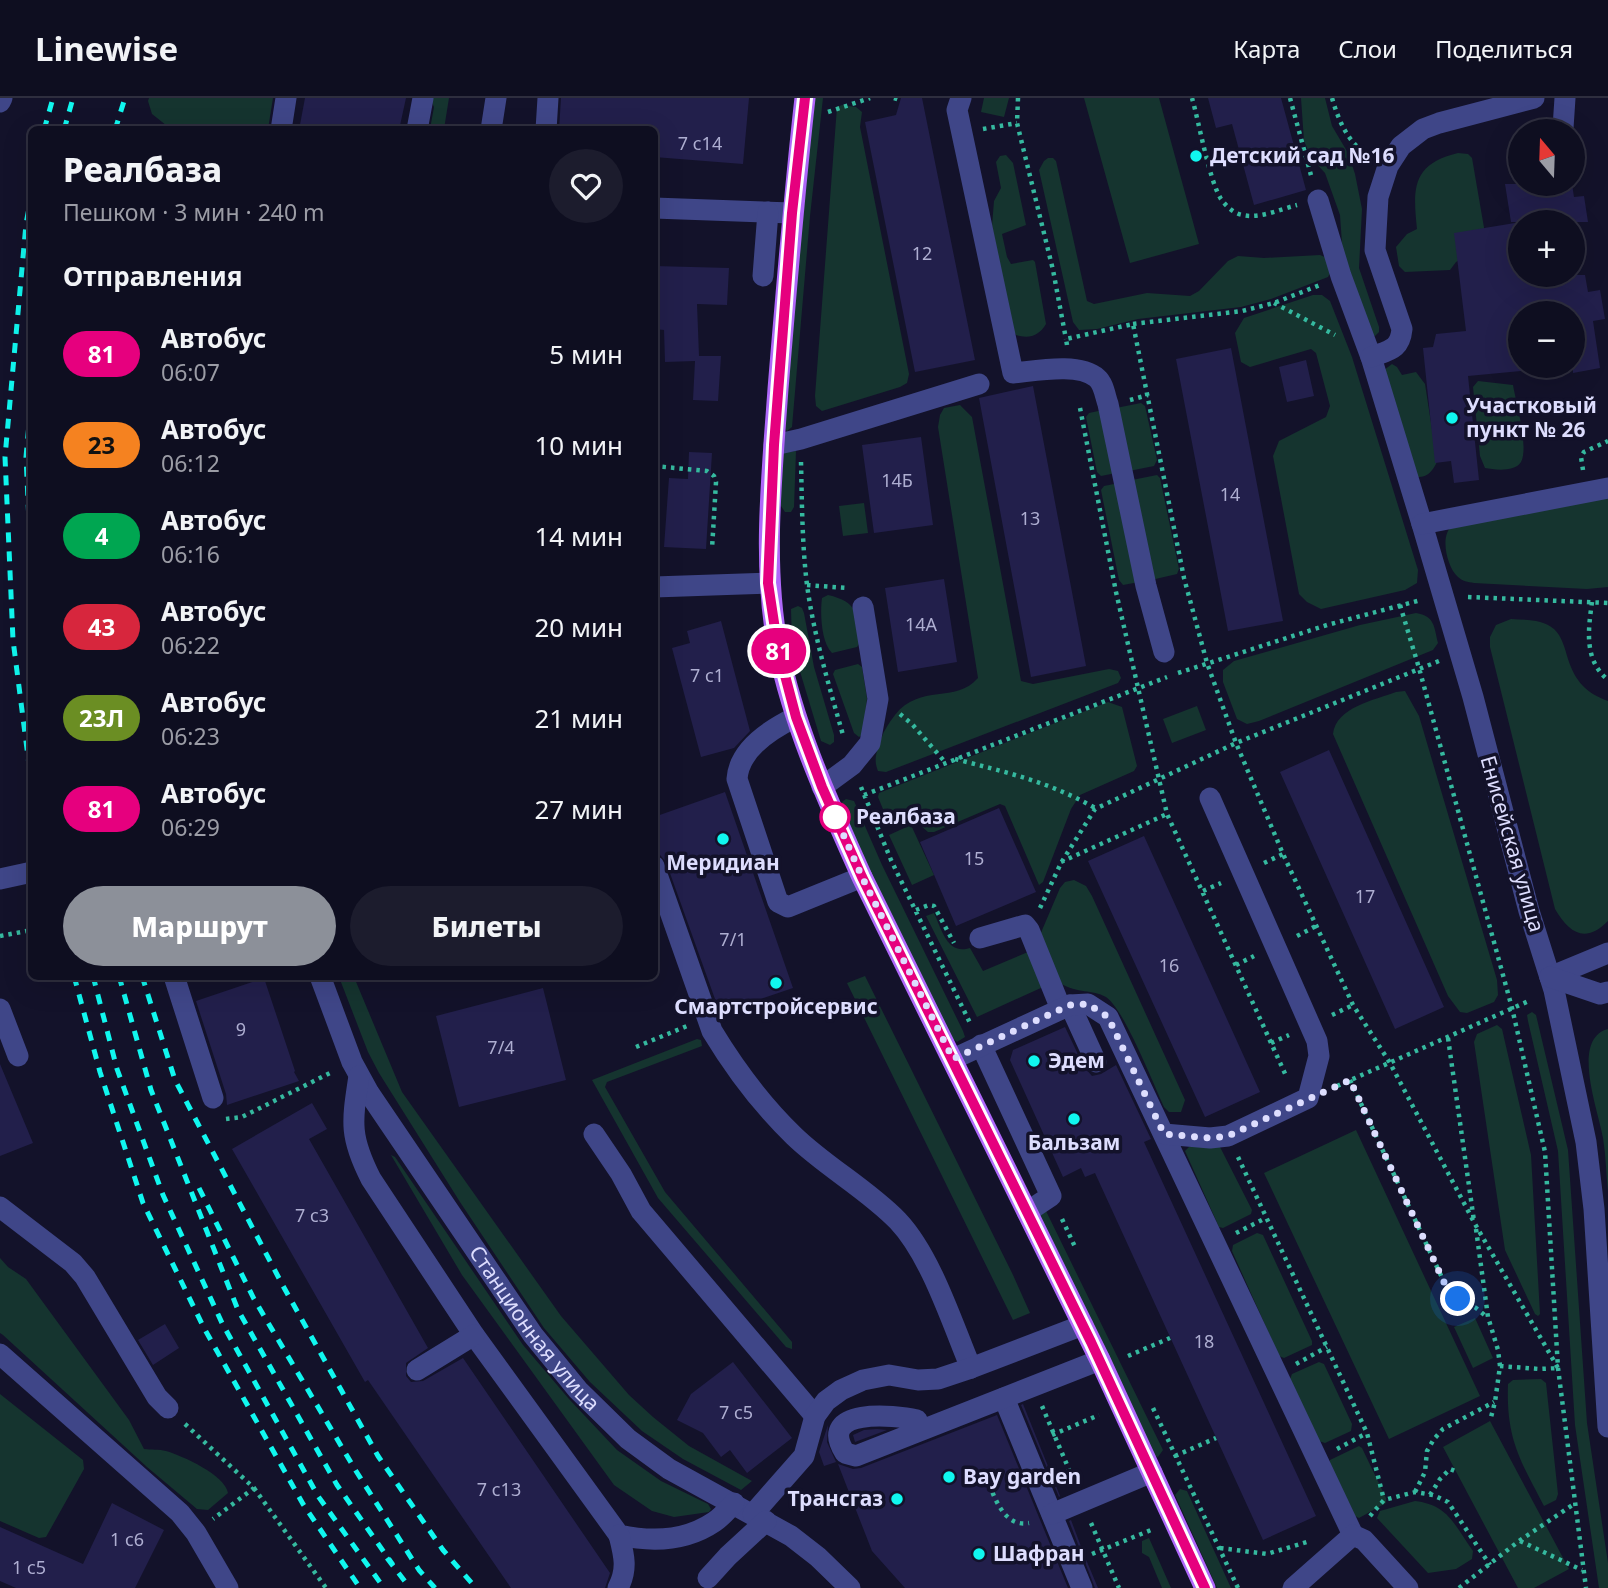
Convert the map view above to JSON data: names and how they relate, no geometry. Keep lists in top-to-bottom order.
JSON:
{
  "streets": {
    "street": ["Енисейская улица", "Станционная улица"]
  },
  "places": [
    "Детский сад №16",
    "Участковый пункт № 26",
    "Реалбаза",
    "Меридиан",
    "Смартстройсервис",
    "Эдем",
    "Бальзам",
    "Bay garden",
    "Трансгаз",
    "Шафран"
  ],
  "lines": ["bus line 81"],
  "house_numbers": [
    "7 с14",
    "12",
    "14Б",
    "14",
    "13",
    "14А",
    "7 с1",
    "15",
    "17",
    "7/1",
    "16",
    "9",
    "7/4",
    "7 с3",
    "18",
    "7 с5",
    "7 с13",
    "1 с6",
    "1 с5"
  ],
  "north": "top",
  "page": {
    "header": "Linewise",
    "nav": ["Карта", "Слои", "Поделиться"],
    "on_map": "81",
    "map_buttons": ["+", "−"],
    "heading": [
      ["Реалбаза", "Пешком · 3 мин · 240 m"],
      "Отправления"
    ],
    "list": [
      {
        "mark": "81",
        "name": "Автобус",
        "note": "06:07",
        "value": "5 мин"
      },
      {
        "mark": "23",
        "name": "Автобус",
        "note": "06:12",
        "value": "10 мин"
      },
      {
        "mark": "4",
        "name": "Автобус",
        "note": "06:16",
        "value": "14 мин"
      },
      {
        "mark": "43",
        "name": "Автобус",
        "note": "06:22",
        "value": "20 мин"
      },
      {
        "mark": "23Л",
        "name": "Автобус",
        "note": "06:23",
        "value": "21 мин"
      },
      {
        "mark": "81",
        "name": "Автобус",
        "note": "06:29",
        "value": "27 мин"
      }
    ],
    "buttons": ["Маршрут", "Билеты"]
  }
}
